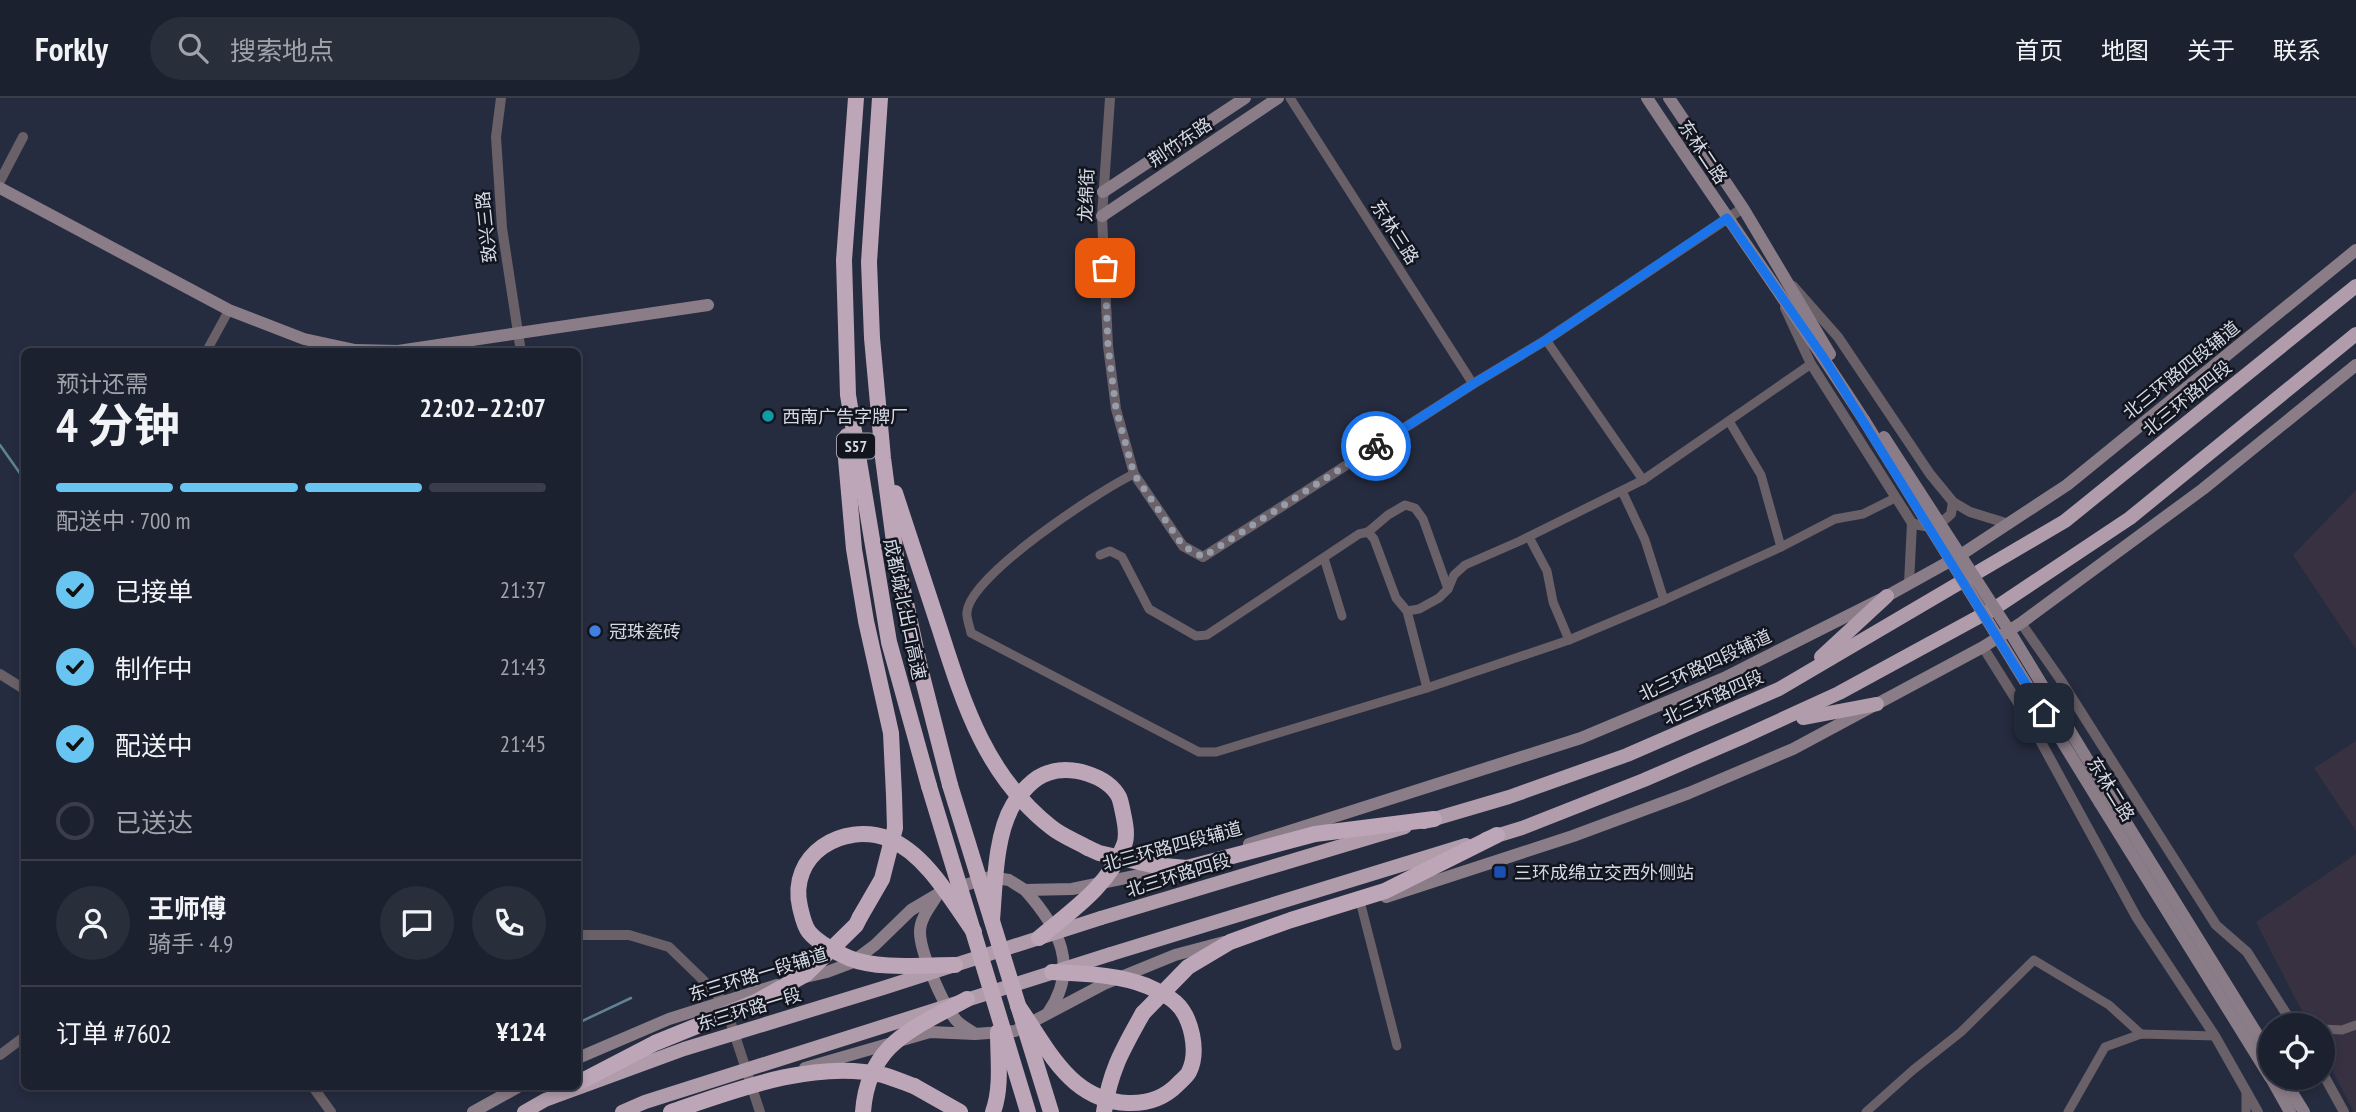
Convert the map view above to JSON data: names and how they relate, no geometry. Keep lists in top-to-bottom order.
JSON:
{
  "streets": {
    "highway": [
      "北三环路四段",
      "S57",
      "成都城北出口高速",
      "东三环路一段"
    ],
    "main road": [
      "荆竹东路",
      "东林二路",
      "北三环路四段辅道",
      "东三环路一段辅道"
    ],
    "street": ["龙绵街", "致兴三路", "东林三路"]
  },
  "crossings": [
    ["荆竹东路", "龙绵街"],
    ["龙绵街", "东林三路"],
    ["北三环路四段辅道", "东三环路一段辅道"],
    ["北三环路四段", "东三环路一段"]
  ],
  "places": {
    "other": ["西南广告字牌厂", "冠珠瓷砖"],
    "transit": ["三环成绵立交西外侧站"]
  },
  "page": {
    "header": "Forkly",
    "search": "搜索地点",
    "nav": [
      "首页",
      "地图",
      "关于",
      "联系"
    ],
    "heading": ["4 分钟", "预计还需", "22:02–22:07"],
    "panel": [
      "王师傅",
      "骑手 · 4.9",
      "订单 #7602",
      "¥124"
    ],
    "bar": "配送中 · 700 m",
    "list": [
      ["已接单", "21:37"],
      ["制作中", "21:43"],
      ["配送中", "21:45"],
      "已送达"
    ]
  }
}
